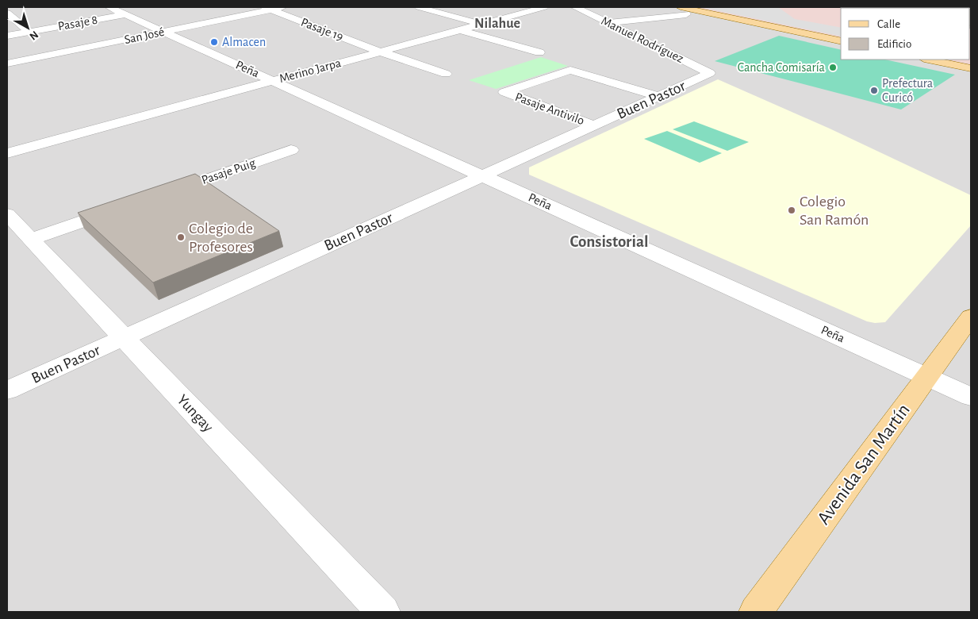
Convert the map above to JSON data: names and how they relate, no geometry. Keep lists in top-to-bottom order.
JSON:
{
  "streets": {
    "main road": ["Avenida San Martín"],
    "street": [
      "Pasaje 8",
      "Pasaje 19",
      "San José",
      "Manuel Rodríguez",
      "Peña",
      "Merino Jarpa",
      "Buen Pastor",
      "Pasaje Antivilo",
      "Pasaje Puig",
      "Yungay"
    ]
  },
  "crossings": [
    ["Pasaje 8", "Peña"],
    ["Pasaje 19", "San José"],
    ["Pasaje 19", "Merino Jarpa"],
    ["San José", "Peña"],
    ["Manuel Rodríguez", "Buen Pastor"],
    ["Peña", "Merino Jarpa"],
    ["Peña", "Buen Pastor"],
    ["Peña", "Avenida San Martín"],
    ["Buen Pastor", "Pasaje Antivilo"],
    ["Buen Pastor", "Yungay"]
  ],
  "districts": ["Nilahue", "Consistorial"],
  "places": [
    "Almacen",
    "Cancha Comisaría",
    "Prefectura Curicó",
    "Colegio San Ramón",
    "Colegio de Profesores"
  ],
  "legend": ["Calle", "Edificio"],
  "north": "bottom right"
}
